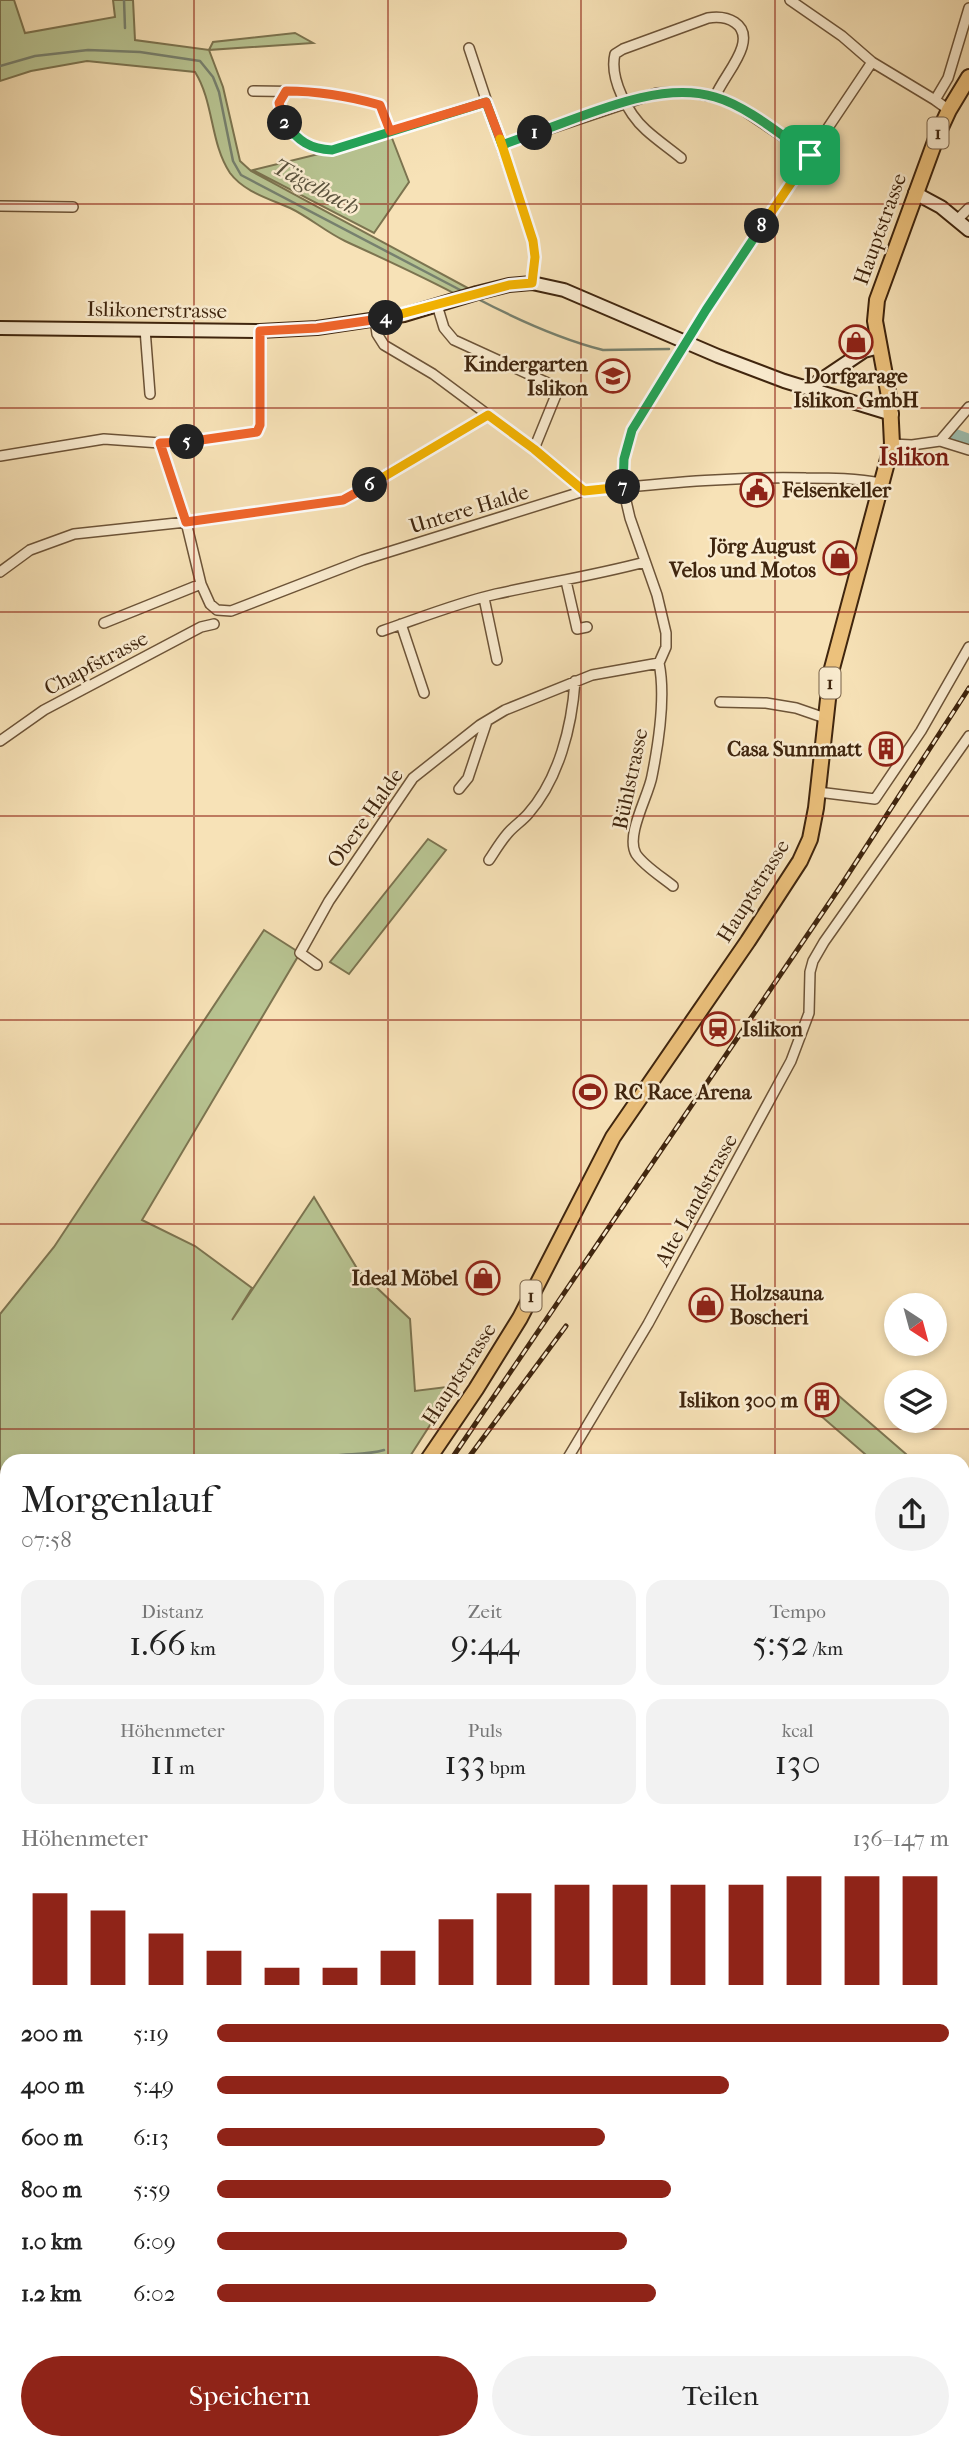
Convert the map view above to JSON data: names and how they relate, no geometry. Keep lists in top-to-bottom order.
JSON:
{
  "streets": {
    "main road": ["1", "Hauptstrasse"],
    "street": [
      "Islikonerstrasse",
      "Untere Halde",
      "Chapfstrasse",
      "Bühlstrasse",
      "Obere Halde",
      "Alte Landstrasse"
    ]
  },
  "crossings": [
    ["Hauptstrasse", "Untere Halde"],
    ["Bühlstrasse", "Obere Halde"]
  ],
  "districts": ["Islikon"],
  "water": ["Tägelbach"],
  "places": {
    "shop": [
      "Dorfgarage Islikon GmbH",
      "Jörg August Velos und Motos",
      "Ideal Möbel",
      "Holzsauna Boscheri"
    ],
    "school or university": ["Kindergarten Islikon"],
    "public building": ["Felsenkeller"],
    "building": ["Casa Sunnmatt", "Islikon 300 m"],
    "station": ["Islikon"],
    "sports": ["RC Race Arena"]
  },
  "north": "bottom right",
  "page": {
    "pins": [
      "2",
      "1",
      "8",
      "4",
      "5",
      "6",
      "7"
    ],
    "heading": ["Morgenlauf", "07:58"],
    "stats": [
      ["Distanz", "1.66 km"],
      ["Zeit", "9:44"],
      ["Tempo", "5:52 /km"],
      ["Höhenmeter", "11 m"],
      ["Puls", "133 bpm"],
      ["kcal", "130"]
    ],
    "chart": ["Höhenmeter", "136–147 m"],
    "list": [
      {
        "name": "200 m",
        "note": "5:19"
      },
      {
        "name": "400 m",
        "note": "5:49"
      },
      {
        "name": "600 m",
        "note": "6:13"
      },
      {
        "name": "800 m",
        "note": "5:59"
      },
      {
        "name": "1.0 km",
        "note": "6:09"
      },
      {
        "name": "1.2 km",
        "note": "6:02"
      }
    ],
    "buttons": ["Speichern", "Teilen"]
  }
}
